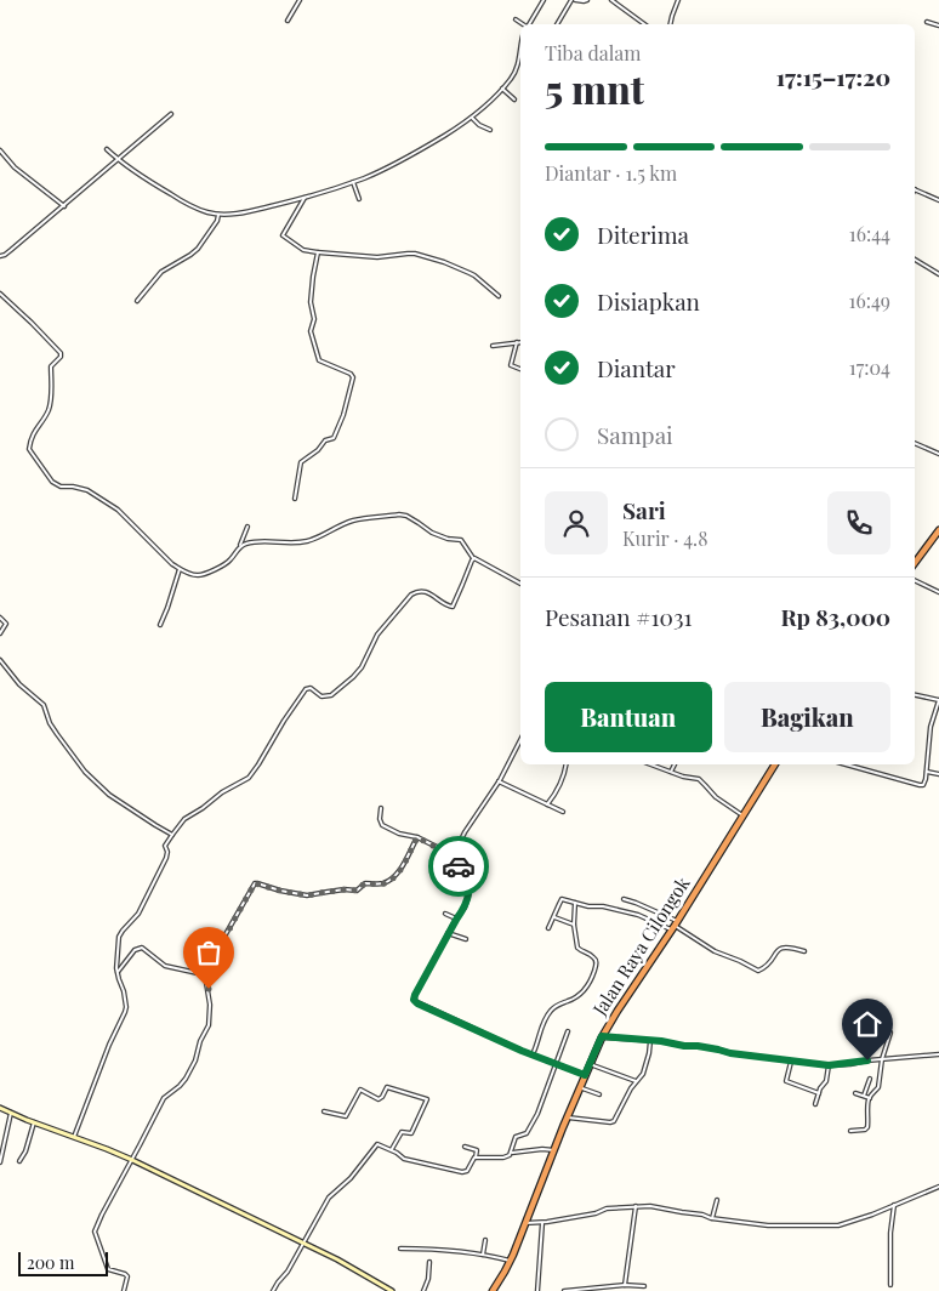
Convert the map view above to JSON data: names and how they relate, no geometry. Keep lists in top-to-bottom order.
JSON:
{
  "streets": {
    "highway": ["Jalan Raya Cilongok"]
  },
  "scale_bar": "200 m",
  "page": {
    "heading": ["5 mnt", "Tiba dalam", "17:15–17:20"],
    "panel": [
      "Sari",
      "Kurir · 4.8",
      "Pesanan #1031",
      "Rp 83,000"
    ],
    "bar": "Diantar · 1.5 km",
    "list": [
      ["Diterima", "16:44"],
      ["Disiapkan", "16:49"],
      ["Diantar", "17:04"],
      "Sampai"
    ],
    "buttons": ["Bantuan", "Bagikan"],
    "scale": "200 m"
  }
}
